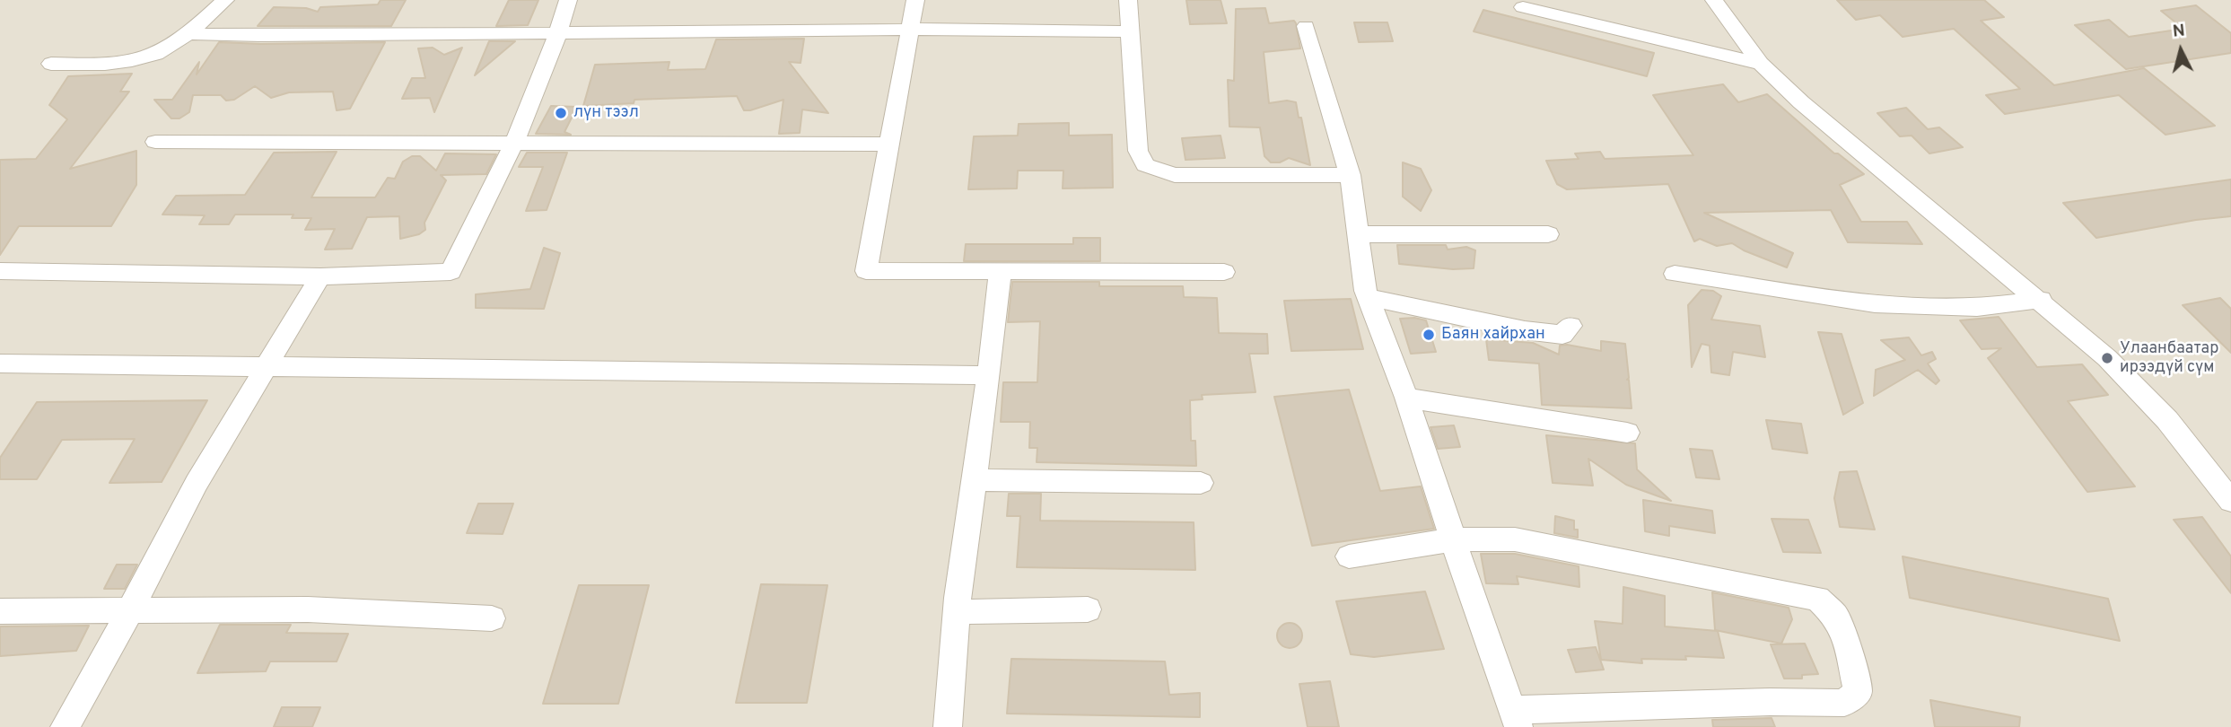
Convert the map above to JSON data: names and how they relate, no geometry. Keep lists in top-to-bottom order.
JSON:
{
  "places": ["лүн тээл", "Баян хайрхан", "Улаанбаатар ирээдүй сүм"],
  "north": "top"
}
